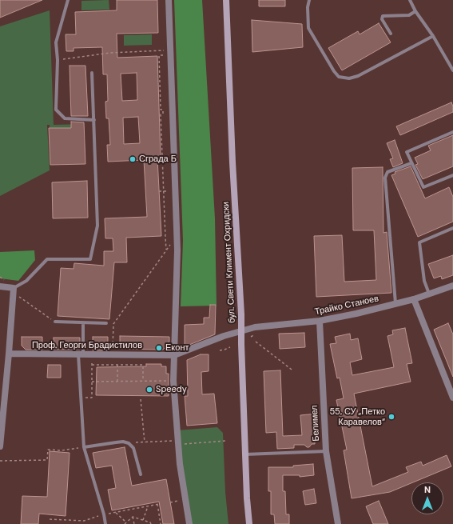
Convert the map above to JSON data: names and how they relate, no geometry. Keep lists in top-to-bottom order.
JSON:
{
  "streets": {
    "main road": ["бул. Свети Климент Охридски"],
    "street": ["Трайко Станоев", "Проф. Георги Брадистилов", "Белимел"]
  },
  "crossings": [
    ["бул. Свети Климент Охридски", "Трайко Станоев"],
    ["бул. Свети Климент Охридски", "Проф. Георги Брадистилов"],
    ["Трайко Станоев", "Проф. Георги Брадистилов"],
    ["Трайко Станоев", "Белимел"]
  ],
  "places": [
    "Сграда Б",
    "Еконт",
    "Speedy",
    "55. СУ „Петко Каравелов“"
  ],
  "north": "top"
}
